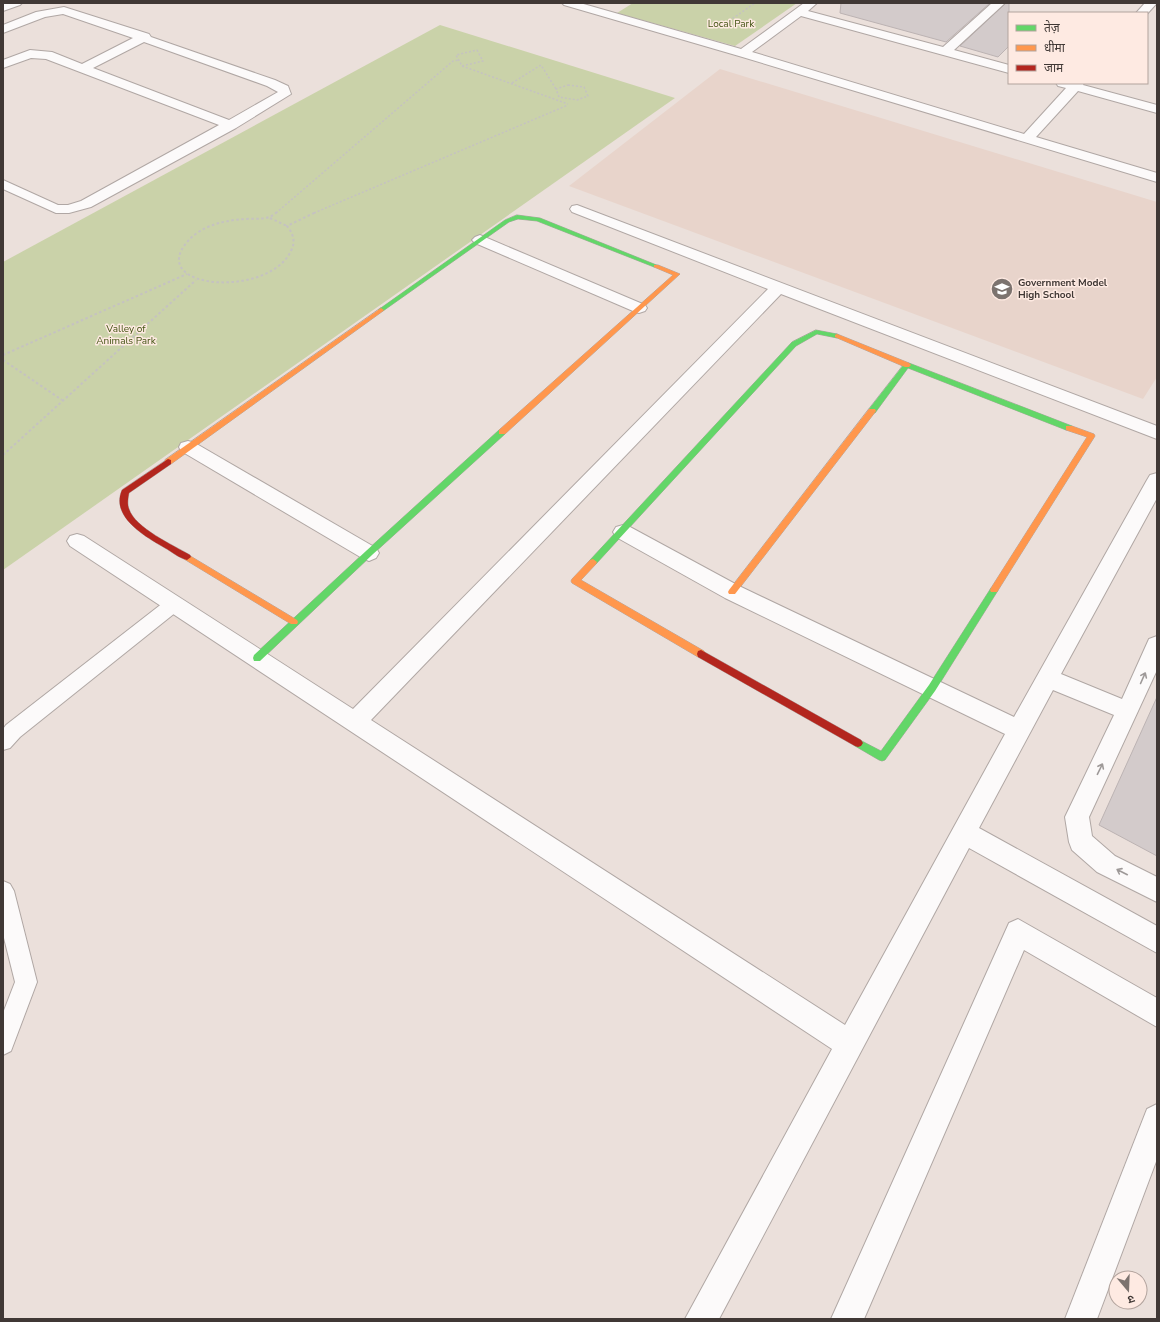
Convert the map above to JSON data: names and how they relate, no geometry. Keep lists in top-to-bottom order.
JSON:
{
  "parks": ["Local Park", "Valley of Animals Park"],
  "places": {
    "school or university": ["Government Model High School"]
  },
  "legend": ["तेज़", "धीमा", "जाम"],
  "north": "bottom"
}
